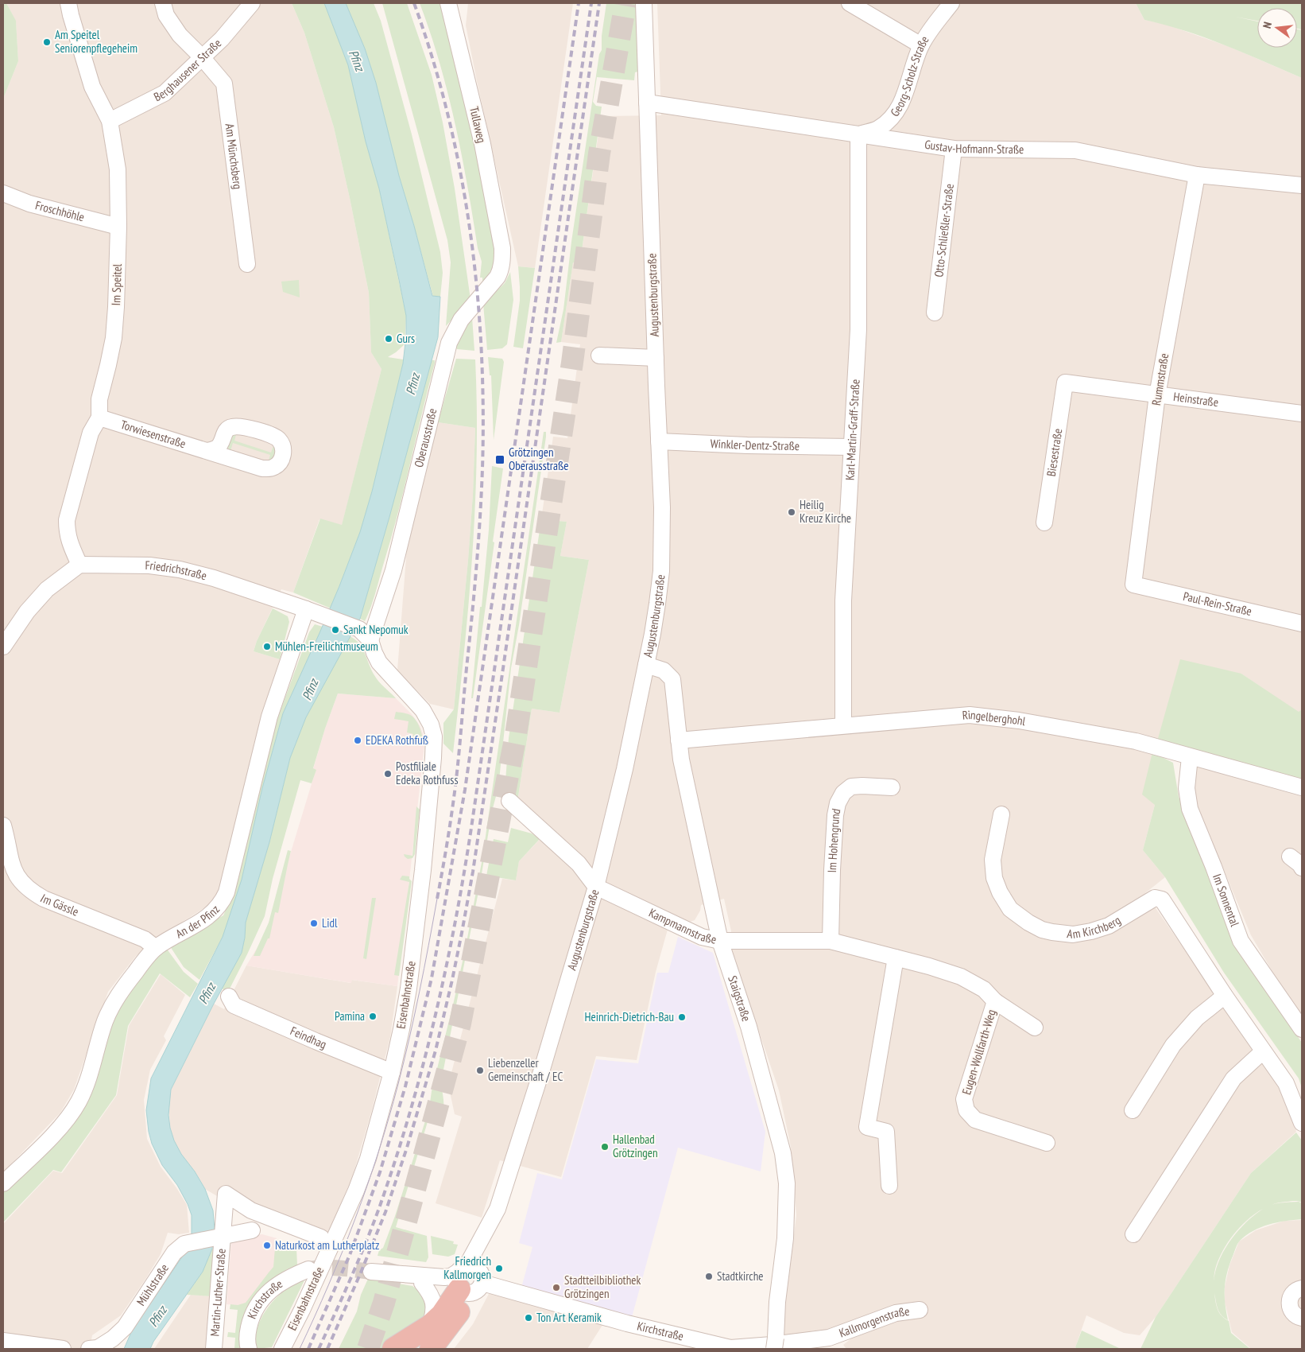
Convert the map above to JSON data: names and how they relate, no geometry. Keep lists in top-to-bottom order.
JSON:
{
  "streets": {
    "street": [
      "Berghausener Straße",
      "Georg-Scholz-Straße",
      "Tullaweg",
      "Gustav-Hofmann-Straße",
      "Am Münchsberg",
      "Froschhöhle",
      "Otto-Schließler-Straße",
      "Im Speitel",
      "Augustenburgstraße",
      "Rummstraße",
      "Heinstraße",
      "Karl-Martin-Graff-Straße",
      "Torwiesenstraße",
      "Oberausstraße",
      "Winkler-Dentz-Straße",
      "Biesestraße",
      "Friedrichstraße",
      "Paul-Rein-Straße",
      "Ringelberghohl",
      "Im Hohengrund",
      "Im Sonnental",
      "Im Gässle",
      "An der Pfinz",
      "Am Kirchberg",
      "Kampmannstraße",
      "Eisenbahnstraße",
      "Staigstraße",
      "Feindhag",
      "Eugen-Wollfarth-Weg",
      "Mühlstraße",
      "Martin-Luther-Straße",
      "Kirchstraße",
      "Kallmorgenstraße"
    ]
  },
  "crossings": [
    ["Berghausener Straße", "Am Münchsberg"],
    ["Berghausener Straße", "Im Speitel"],
    ["Georg-Scholz-Straße", "Gustav-Hofmann-Straße"],
    ["Georg-Scholz-Straße", "Karl-Martin-Graff-Straße"],
    ["Tullaweg", "Oberausstraße"],
    ["Gustav-Hofmann-Straße", "Otto-Schließler-Straße"],
    ["Gustav-Hofmann-Straße", "Augustenburgstraße"],
    ["Gustav-Hofmann-Straße", "Rummstraße"],
    ["Gustav-Hofmann-Straße", "Karl-Martin-Graff-Straße"],
    ["Froschhöhle", "Im Speitel"],
    ["Im Speitel", "Torwiesenstraße"],
    ["Im Speitel", "Friedrichstraße"],
    ["Augustenburgstraße", "Winkler-Dentz-Straße"],
    ["Augustenburgstraße", "Kampmannstraße"],
    ["Augustenburgstraße", "Staigstraße"],
    ["Augustenburgstraße", "Kirchstraße"],
    ["Rummstraße", "Heinstraße"],
    ["Rummstraße", "Paul-Rein-Straße"],
    ["Heinstraße", "Biesestraße"],
    ["Karl-Martin-Graff-Straße", "Winkler-Dentz-Straße"],
    ["Karl-Martin-Graff-Straße", "Ringelberghohl"],
    ["Oberausstraße", "Friedrichstraße"],
    ["Oberausstraße", "Eisenbahnstraße"],
    ["Friedrichstraße", "An der Pfinz"],
    ["Friedrichstraße", "Eisenbahnstraße"],
    ["Ringelberghohl", "Im Sonnental"],
    ["Ringelberghohl", "Staigstraße"],
    ["Im Hohengrund", "Kampmannstraße"],
    ["Im Gässle", "An der Pfinz"],
    ["Kampmannstraße", "Staigstraße"],
    ["Kampmannstraße", "Eugen-Wollfarth-Weg"],
    ["Eisenbahnstraße", "Feindhag"],
    ["Mühlstraße", "Martin-Luther-Straße"],
    ["Kirchstraße", "Kallmorgenstraße"]
  ],
  "water": ["Pfinz"],
  "places": {
    "other": [
      "Am Speitel Seniorenpflegeheim",
      "Gurs",
      "Heilig Kreuz Kirche",
      "Sankt Nepomuk",
      "Mühlen-Freilichtmuseum",
      "EDEKA Rothfuß",
      "Postfiliale Edeka Rothfuss",
      "Lidl",
      "Pamina",
      "Heinrich-Dietrich-Bau",
      "Liebenzeller Gemeinschaft / EC",
      "Hallenbad Grötzingen",
      "Naturkost am Lutherplatz",
      "Friedrich Kallmorgen",
      "Stadtkirche",
      "Stadtteilbibliothek Grötzingen",
      "Ton Art Keramik"
    ],
    "transit": ["Grötzingen Oberausstraße"]
  },
  "north": "left"
}
